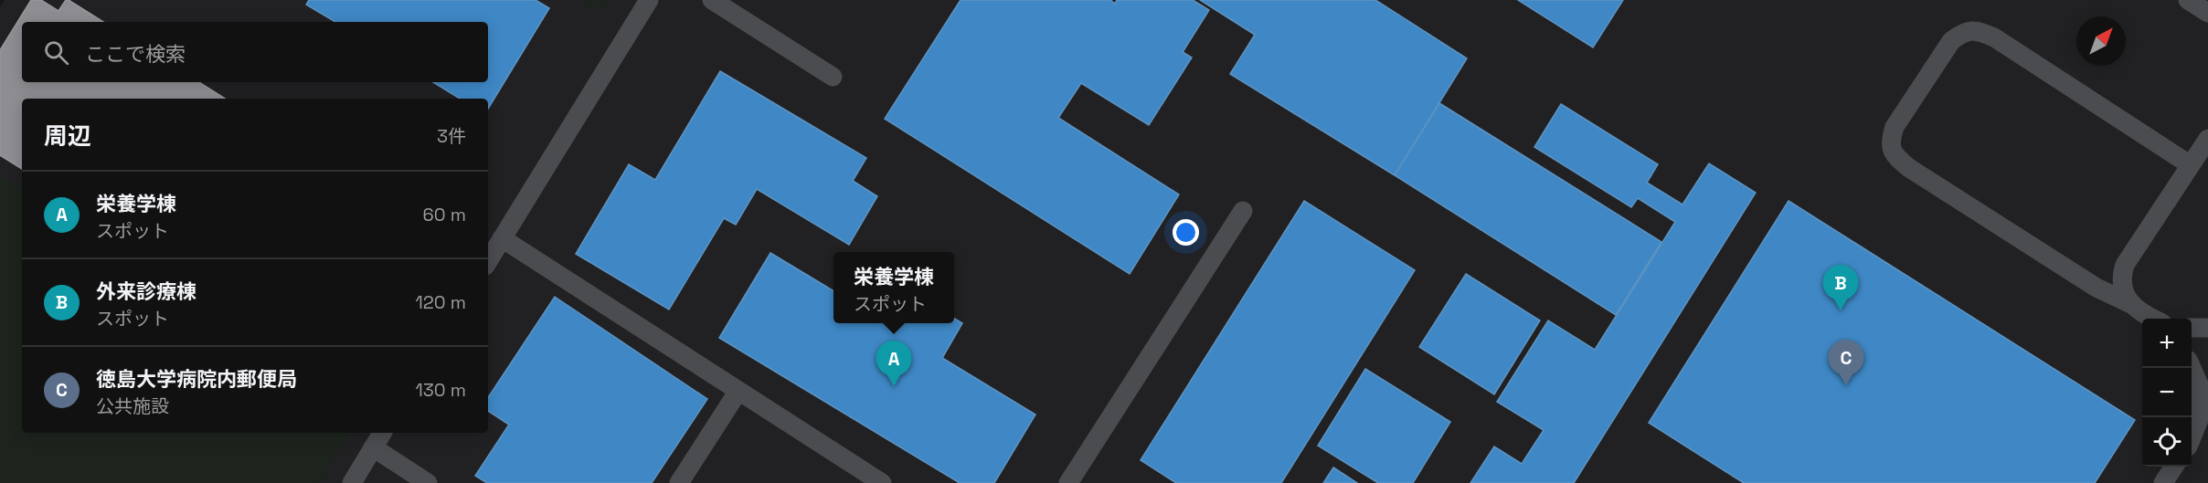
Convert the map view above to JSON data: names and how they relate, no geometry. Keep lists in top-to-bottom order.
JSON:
{
  "north": "top right",
  "page": {
    "search": "ここで検索",
    "heading": ["周辺", "3件"],
    "list": [
      {
        "mark": "A",
        "name": "栄養学棟",
        "note": "スポット",
        "value": "60 m"
      },
      {
        "mark": "B",
        "name": "外来診療棟",
        "note": "スポット",
        "value": "120 m"
      },
      {
        "mark": "C",
        "name": "徳島大学病院内郵便局",
        "note": "公共施設",
        "value": "130 m"
      }
    ],
    "popup": ["栄養学棟", "スポット"],
    "pins": ["B", "C", "A"],
    "map_buttons": ["+", "−"]
  }
}
